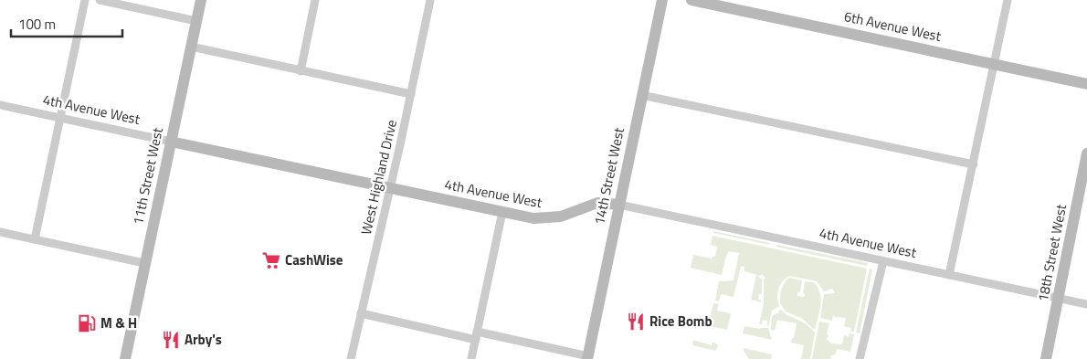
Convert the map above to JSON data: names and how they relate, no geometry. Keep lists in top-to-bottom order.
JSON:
{
  "streets": {
    "street": [
      "6th Avenue West",
      "4th Avenue West",
      "11th Street West",
      "14th Street West",
      "West Highland Drive",
      "18th Street West"
    ]
  },
  "crossings": [
    ["4th Avenue West", "11th Street West"],
    ["4th Avenue West", "14th Street West"],
    ["4th Avenue West", "West Highland Drive"],
    ["4th Avenue West", "18th Street West"]
  ],
  "places": {
    "supermarket": ["CashWise"],
    "restaurant": ["Rice Bomb", "Arby's"],
    "fuel station": ["M & H"]
  },
  "scale_bar": "100 m"
}
